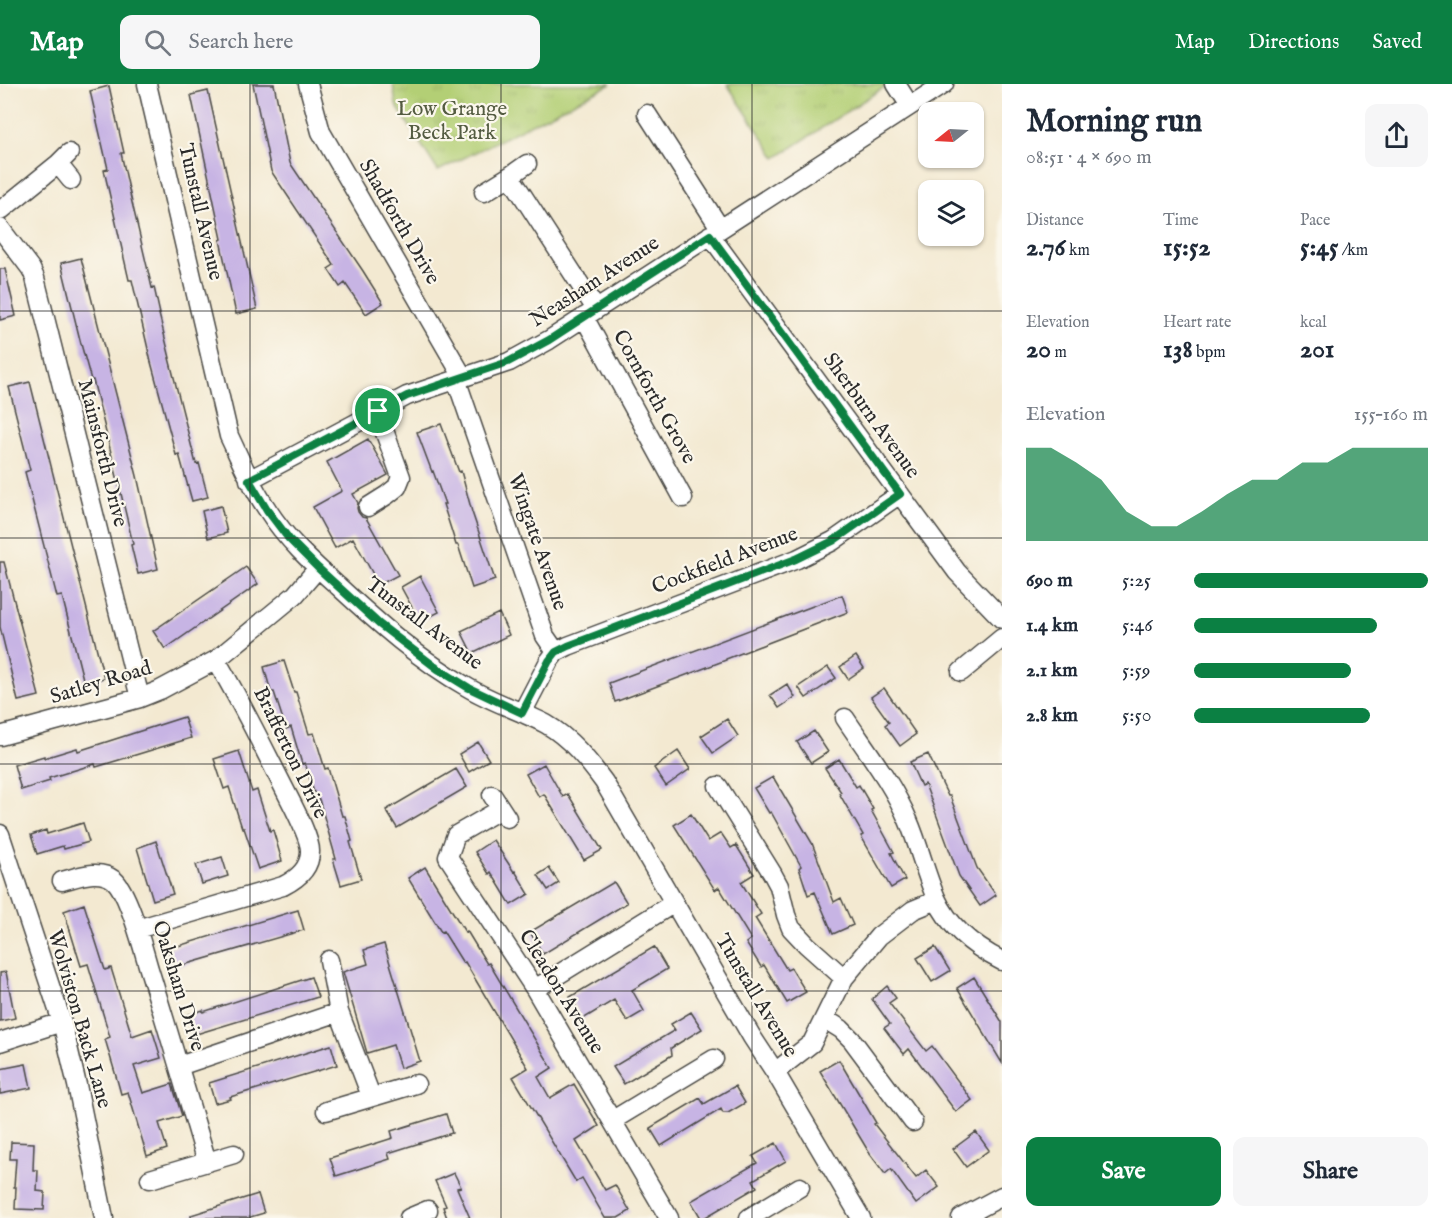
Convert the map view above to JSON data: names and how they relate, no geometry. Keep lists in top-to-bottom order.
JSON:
{
  "streets": {
    "street": [
      "Tunstall Avenue",
      "Shadforth Drive",
      "Neasham Avenue",
      "Cornforth Grove",
      "Sherburn Avenue",
      "Mainsforth Drive",
      "Wingate Avenue",
      "Cockfield Avenue",
      "Satley Road",
      "Brafferton Drive",
      "Oaksham Drive",
      "Cleadon Avenue",
      "Wolviston Back Lane"
    ]
  },
  "crossings": [
    ["Tunstall Avenue", "Neasham Avenue"],
    ["Tunstall Avenue", "Satley Road"],
    ["Shadforth Drive", "Neasham Avenue"],
    ["Shadforth Drive", "Wingate Avenue"],
    ["Neasham Avenue", "Cornforth Grove"],
    ["Neasham Avenue", "Sherburn Avenue"],
    ["Neasham Avenue", "Wingate Avenue"],
    ["Sherburn Avenue", "Cockfield Avenue"],
    ["Mainsforth Drive", "Satley Road"],
    ["Wingate Avenue", "Cockfield Avenue"],
    ["Satley Road", "Brafferton Drive"],
    ["Brafferton Drive", "Oaksham Drive"]
  ],
  "parks": ["Low Grange Beck Park"],
  "north": "left",
  "page": {
    "header": "Map",
    "search": "Search here",
    "nav": ["Map", "Directions", "Saved"],
    "heading": ["Morning run", "08:51 · 4 × 690 m"],
    "stats": [
      ["Distance", "2.76 km"],
      ["Time", "15:52"],
      ["Pace", "5:45 /km"],
      ["Elevation", "20 m"],
      ["Heart rate", "138 bpm"],
      ["kcal", "201"]
    ],
    "chart": ["Elevation", "155–160 m"],
    "list": [
      {
        "name": "690 m",
        "note": "5:25"
      },
      {
        "name": "1.4 km",
        "note": "5:46"
      },
      {
        "name": "2.1 km",
        "note": "5:59"
      },
      {
        "name": "2.8 km",
        "note": "5:50"
      }
    ],
    "buttons": ["Save", "Share"]
  }
}
